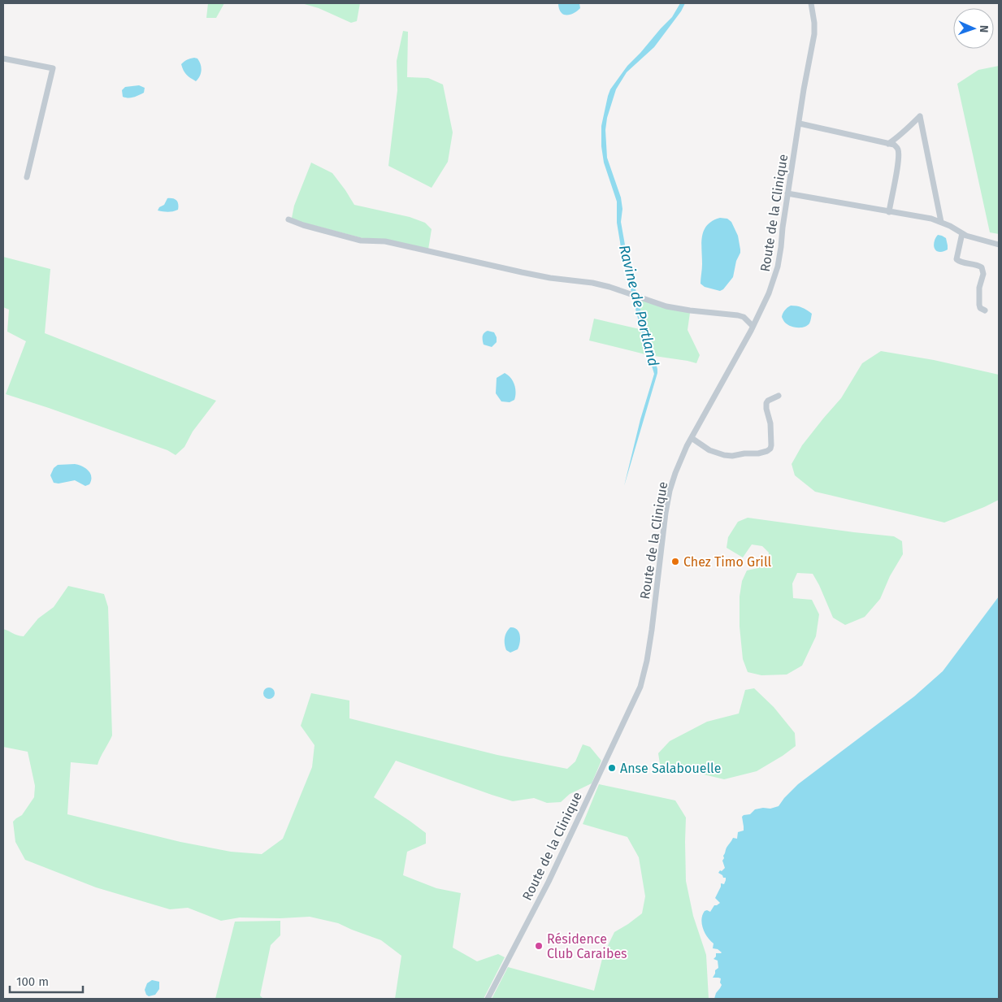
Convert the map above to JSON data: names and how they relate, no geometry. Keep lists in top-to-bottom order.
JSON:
{
  "streets": {
    "street": ["Route de la Clinique"]
  },
  "water": ["Ravine de Portland"],
  "places": ["Chez Timo Grill", "Anse Salabouelle", "Résidence Club Caraibes"],
  "scale_bar": "100 m",
  "north": "right"
}
